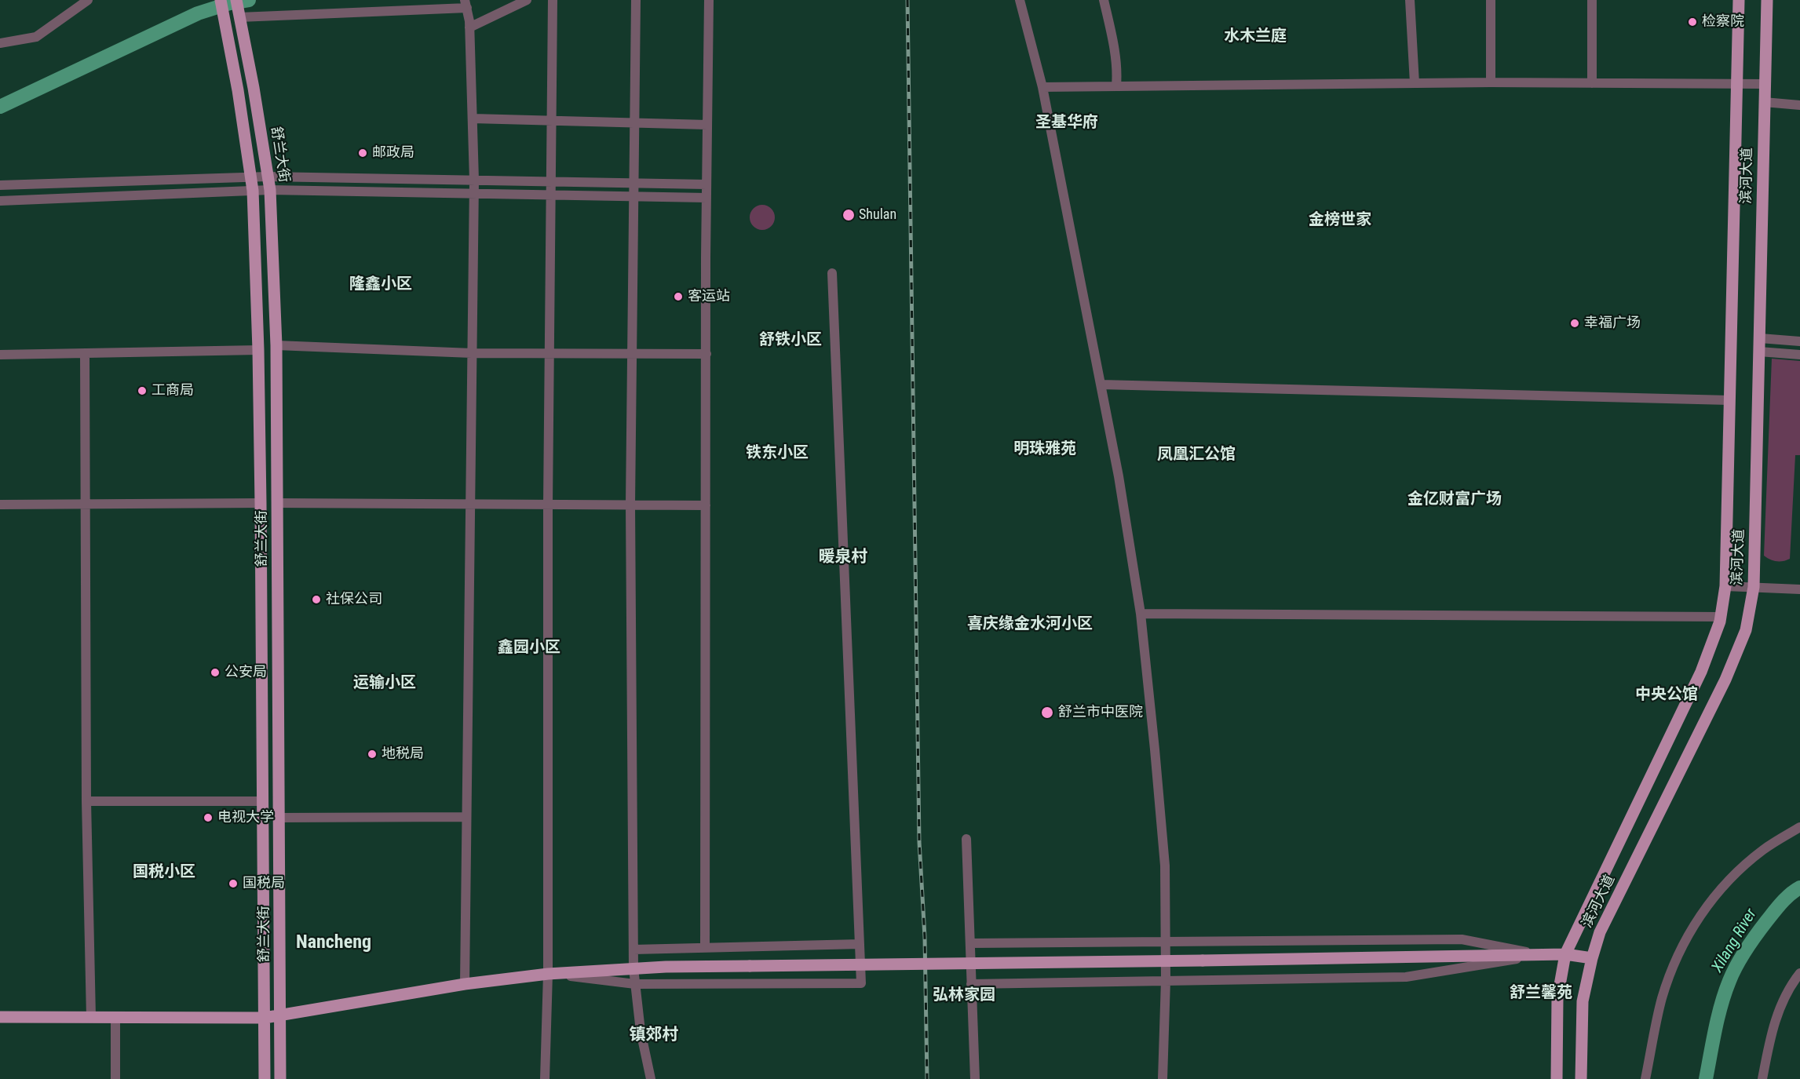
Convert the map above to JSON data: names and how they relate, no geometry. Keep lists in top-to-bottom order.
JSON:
{
  "streets": {
    "main road": ["舒兰大街", "滨河大道"]
  },
  "districts": [
    "水木兰庭",
    "圣基华府",
    "金榜世家",
    "隆鑫小区",
    "舒铁小区",
    "明珠雅苑",
    "铁东小区",
    "凤凰汇公馆",
    "金亿财富广场",
    "暖泉村",
    "喜庆缘金水河小区",
    "鑫园小区",
    "运输小区",
    "中央公馆",
    "国税小区",
    "Nancheng",
    "舒兰馨苑",
    "弘林家园",
    "镇郊村"
  ],
  "water": ["Xilang River"],
  "places": [
    "检察院",
    "邮政局",
    "Shulan",
    "客运站",
    "幸福广场",
    "工商局",
    "社保公司",
    "公安局",
    "舒兰市中医院",
    "地税局",
    "电视大学",
    "国税局"
  ]
}
